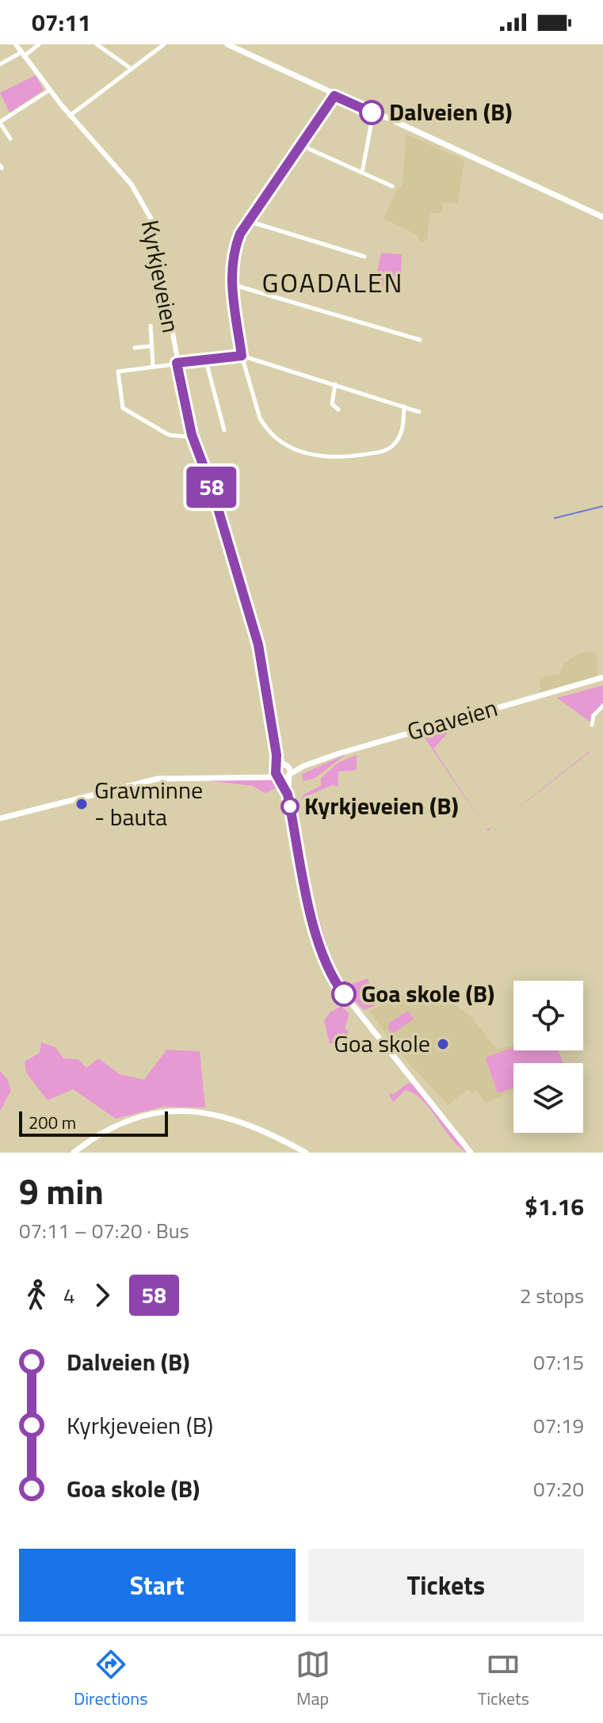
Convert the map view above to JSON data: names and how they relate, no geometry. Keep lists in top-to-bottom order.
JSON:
{
  "streets": {
    "main road": ["Goaveien"],
    "street": ["Kyrkjeveien"]
  },
  "crossings": [
    ["Kyrkjeveien", "Goaveien"]
  ],
  "districts": ["GOADALEN"],
  "places": [
    "Dalveien (B)",
    "Gravminne - bauta",
    "Kyrkjeveien (B)",
    "Goa skole (B)",
    "Goa skole"
  ],
  "lines": ["bus line 58"],
  "scale_bar": "200 m",
  "page": {
    "status": "07:11",
    "on_map": "58",
    "scale": "200 m",
    "heading": ["9 min", "07:11 – 07:20 · Bus", "$1.16"],
    "legs": ["4", "58", "2 stops"],
    "list": [
      {
        "name": "Dalveien (B)",
        "value": "07:15"
      },
      {
        "name": "Kyrkjeveien (B)",
        "value": "07:19"
      },
      {
        "name": "Goa skole (B)",
        "value": "07:20"
      }
    ],
    "buttons": ["Start", "Tickets"],
    "tabs": ["Directions", "Map", "Tickets"]
  }
}
